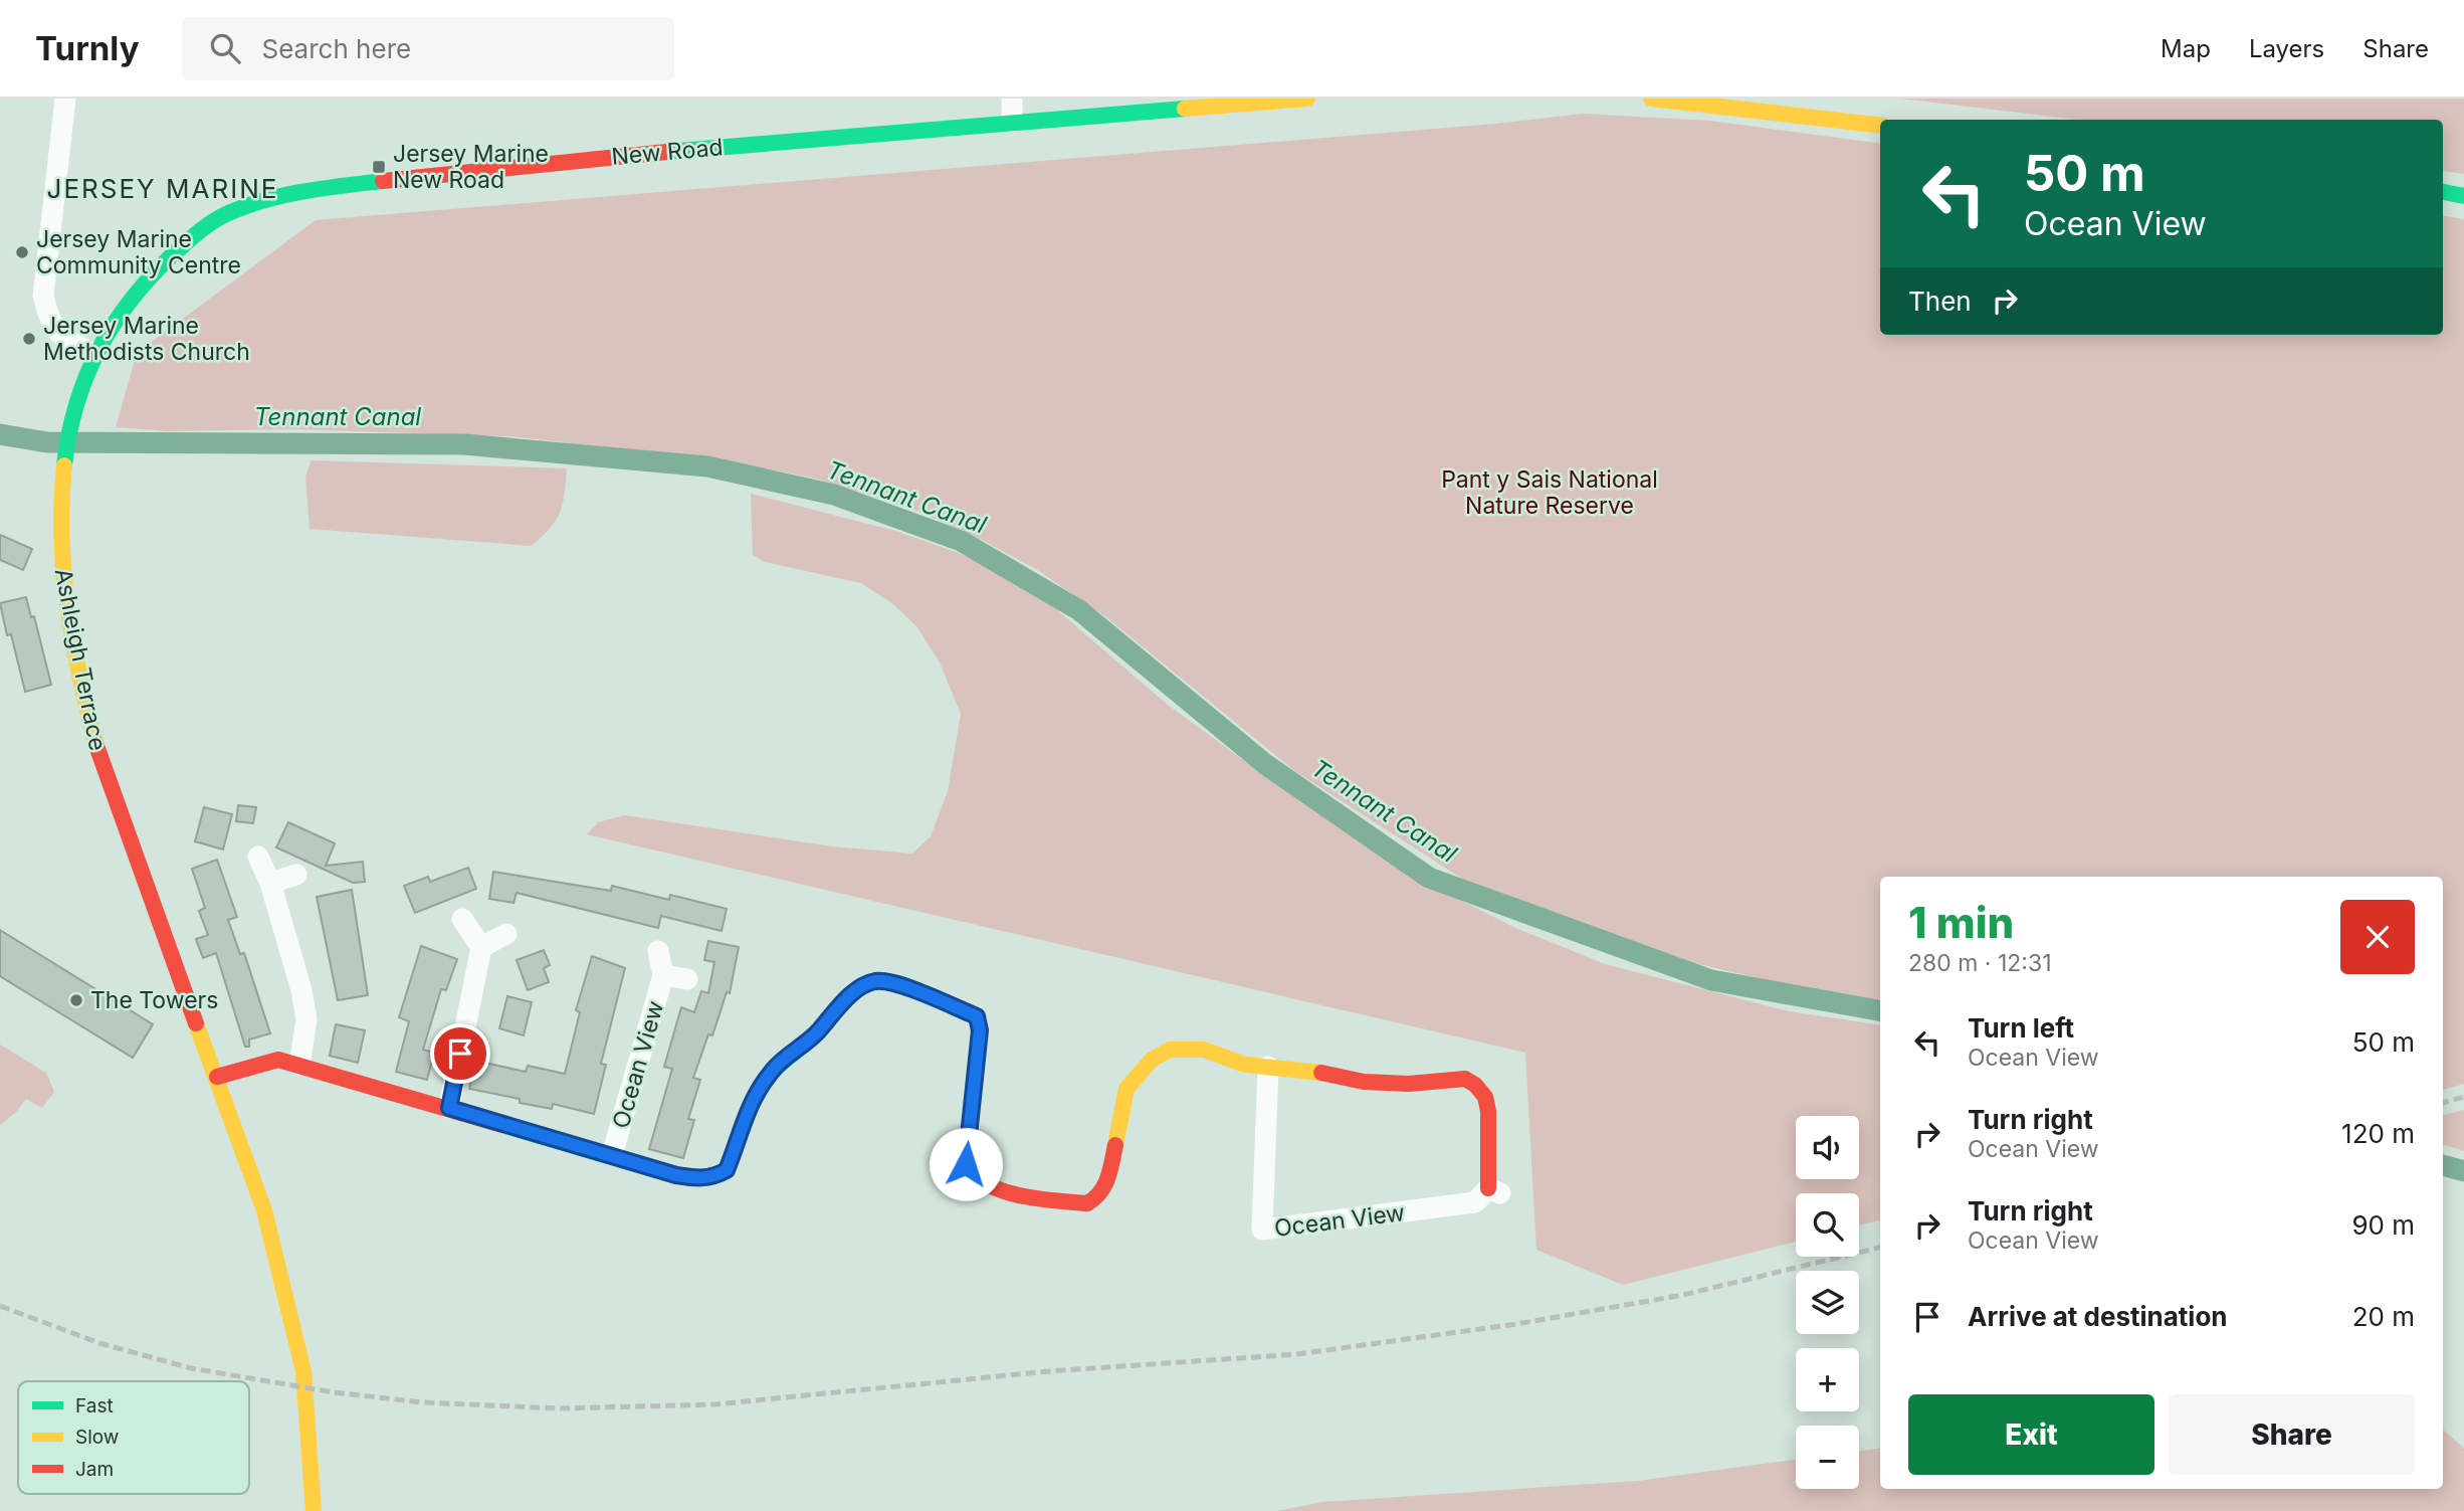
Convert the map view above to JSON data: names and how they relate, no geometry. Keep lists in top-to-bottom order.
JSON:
{
  "streets": {
    "main road": ["New Road", "Ashleigh Terrace", "Ocean View"]
  },
  "crossings": [
    ["New Road", "Ashleigh Terrace"],
    ["Ashleigh Terrace", "Ocean View"]
  ],
  "districts": ["JERSEY MARINE"],
  "water": ["Tennant Canal"],
  "parks": ["Pant y Sais National Nature Reserve"],
  "places": {
    "transit": ["Jersey Marine New Road"],
    "other": ["Jersey Marine Community Centre", "Jersey Marine Methodists Church", "The Towers"]
  },
  "legend": ["Fast", "Slow", "Jam"],
  "page": {
    "header": "Turnly",
    "search": "Search here",
    "nav": ["Map", "Layers", "Share"],
    "turn": ["50 m", "Ocean View"],
    "then": "Then",
    "heading": ["1 min", "280 m · 12:31"],
    "list": [
      {
        "name": "Turn left",
        "note": "Ocean View",
        "value": "50 m"
      },
      {
        "name": "Turn right",
        "note": "Ocean View",
        "value": "120 m"
      },
      {
        "name": "Turn right",
        "note": "Ocean View",
        "value": "90 m"
      },
      {
        "name": "Arrive at destination",
        "value": "20 m"
      }
    ],
    "map_buttons": ["+", "−"],
    "buttons": ["Exit", "Share"]
  }
}
